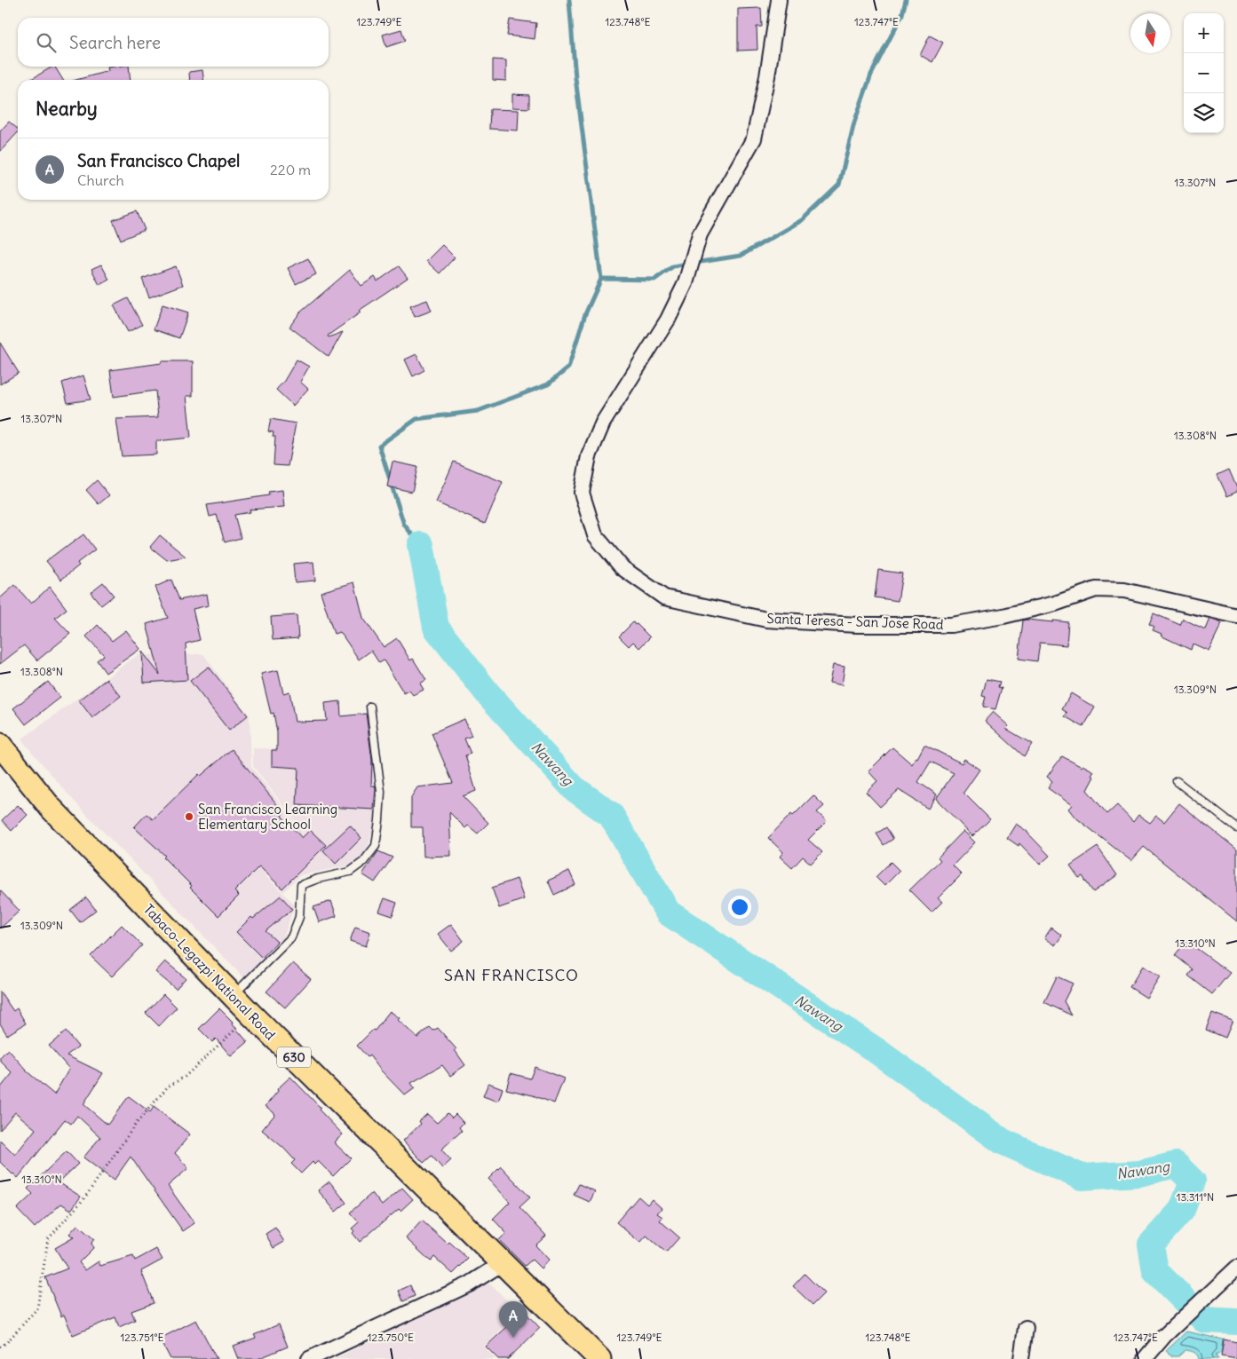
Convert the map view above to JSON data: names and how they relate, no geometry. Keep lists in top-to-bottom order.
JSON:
{
  "streets": {
    "main road": ["Tabaco-Legazpi National Road", "630"],
    "street": ["Santa Teresa - San Jose Road"]
  },
  "districts": ["SAN FRANCISCO"],
  "water": ["Nawang"],
  "places": ["San Francisco Learning Elementary School"],
  "north": "bottom",
  "page": {
    "map_buttons": ["+", "−"],
    "search": "Search here",
    "heading": "Nearby",
    "list": [
      {
        "mark": "A",
        "name": "San Francisco Chapel",
        "note": "Church",
        "value": "220 m"
      }
    ],
    "pins": "A"
  },
  "coordinates": [
    "123.749°E",
    "123.748°E",
    "123.747°E",
    "13.307°N",
    "13.308°N",
    "13.309°N",
    "13.310°N",
    "13.311°N",
    "123.751°E",
    "123.750°E"
  ]
}
